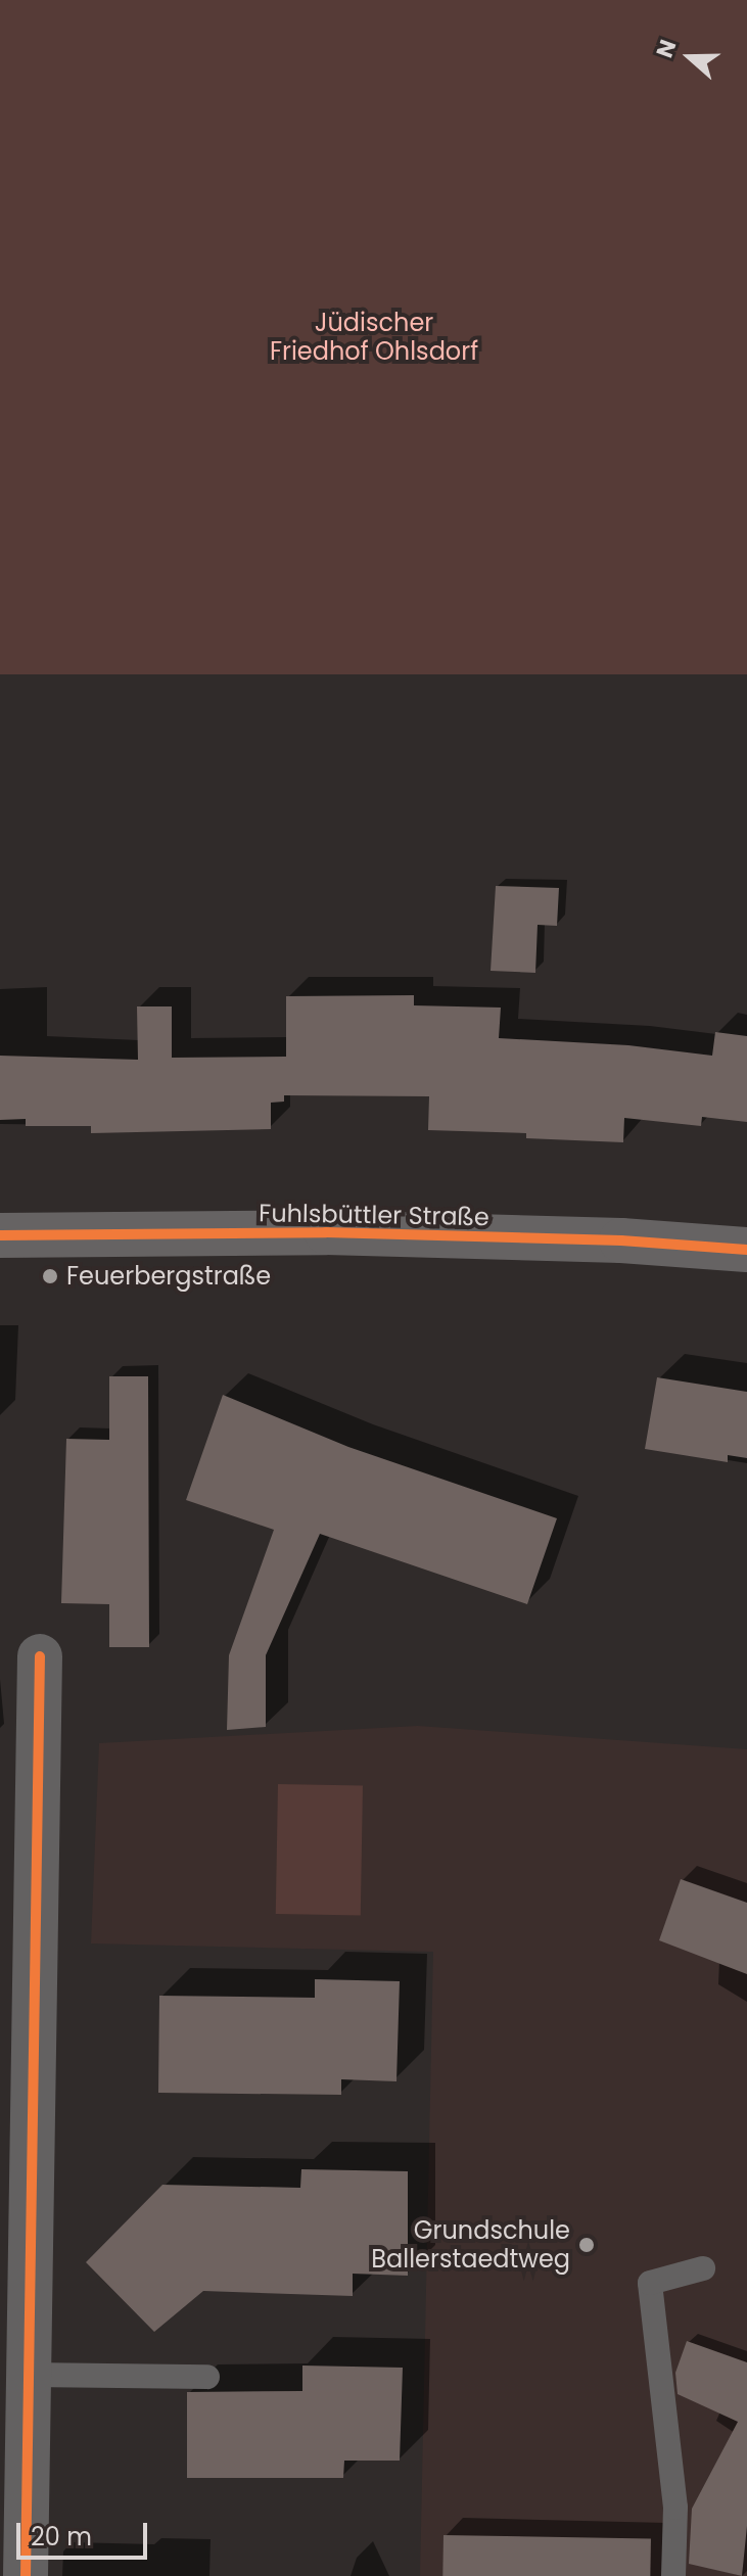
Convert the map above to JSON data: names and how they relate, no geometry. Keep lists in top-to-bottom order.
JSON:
{
  "streets": {
    "main road": ["Fuhlsbüttler Straße"]
  },
  "parks": ["Jüdischer Friedhof Ohlsdorf"],
  "places": ["Feuerbergstraße", "Grundschule Ballerstaedtweg"],
  "scale_bar": "20 m",
  "north": "left"
}
